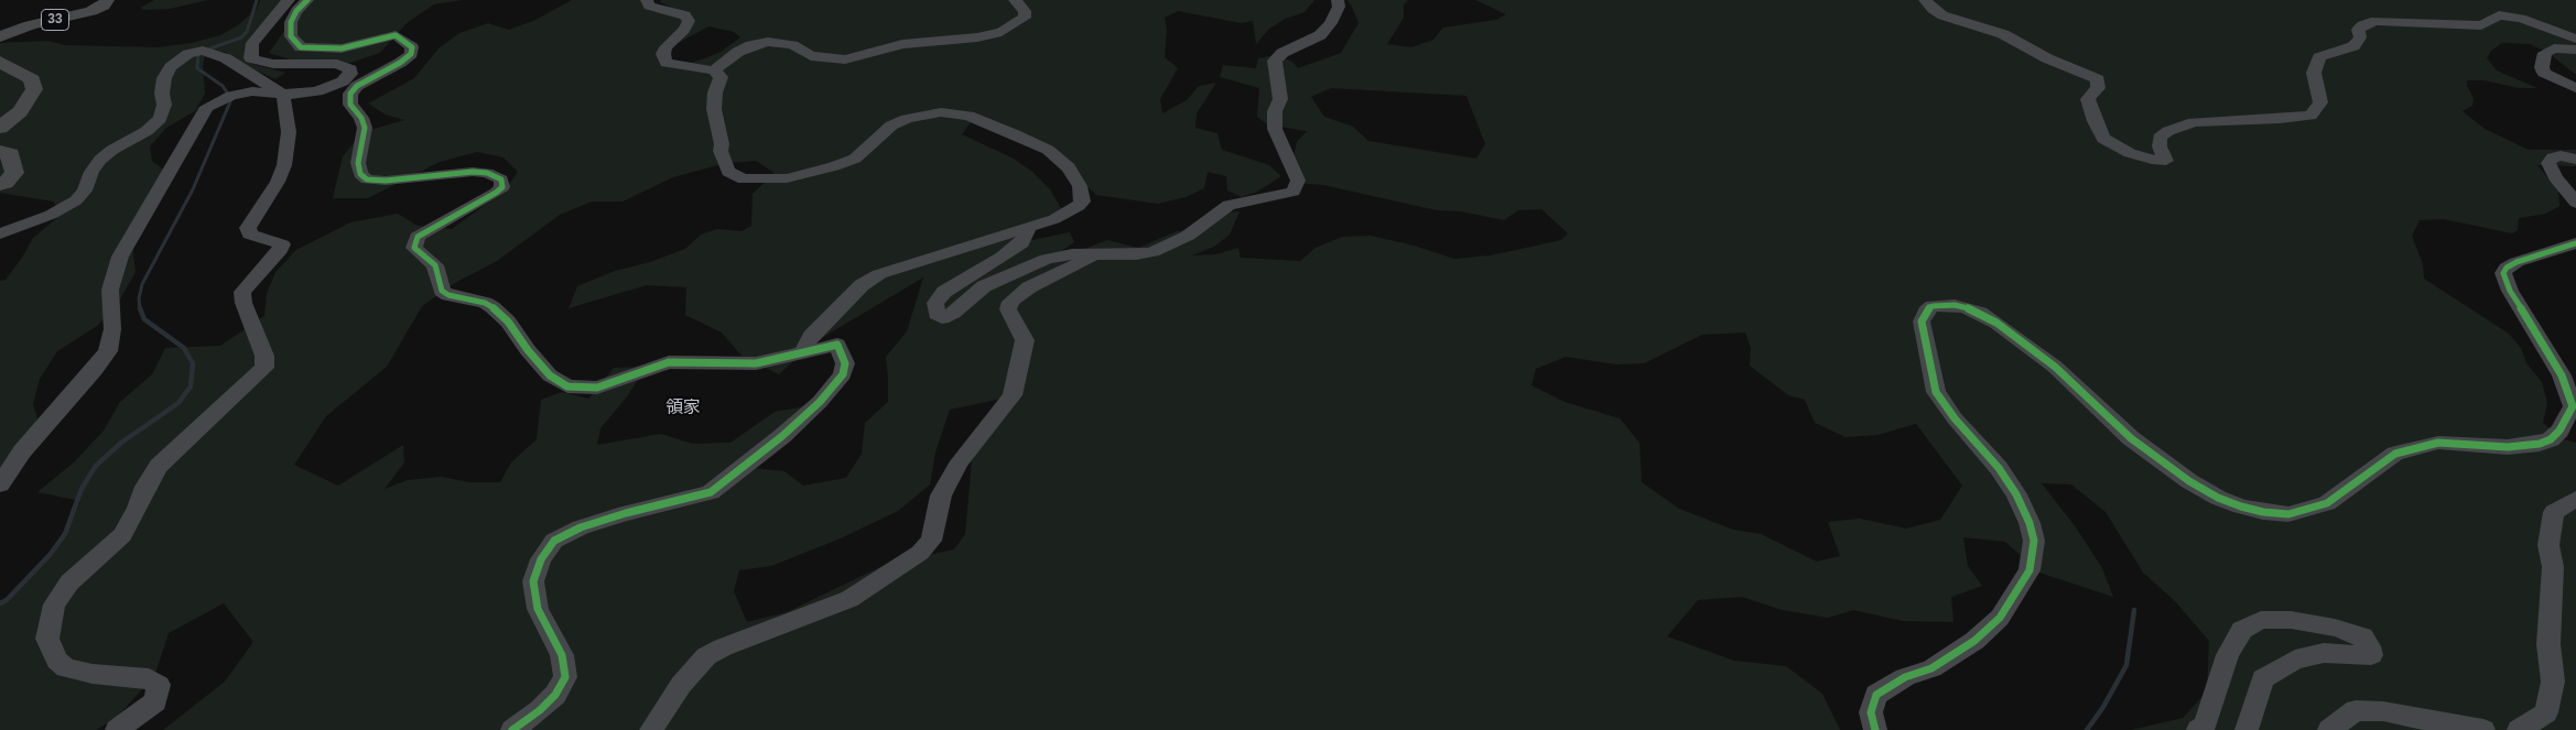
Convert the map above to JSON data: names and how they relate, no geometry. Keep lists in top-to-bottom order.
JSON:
{
  "streets": {
    "main road": ["33"]
  },
  "districts": ["領家"]
}
